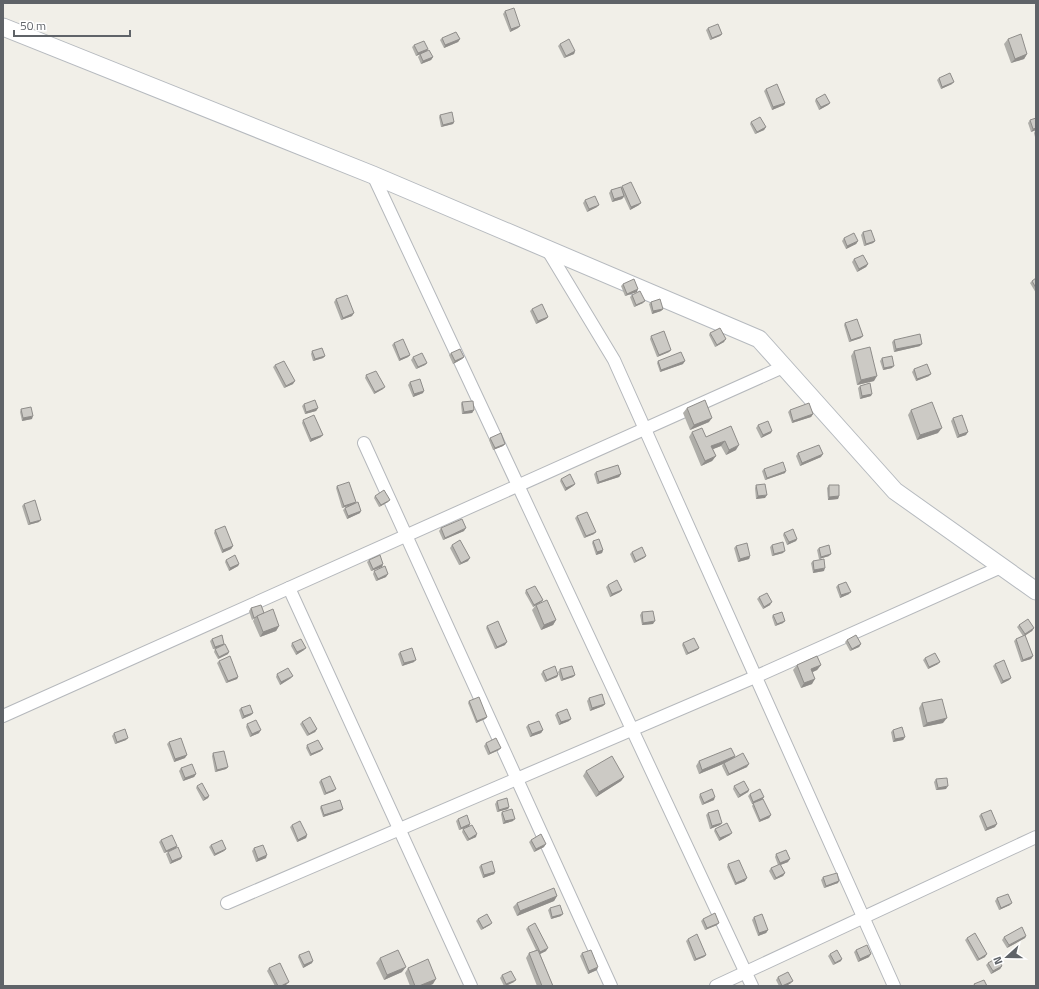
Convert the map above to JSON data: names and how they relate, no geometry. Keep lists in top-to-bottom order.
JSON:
{
  "scale_bar": "50 m",
  "north": "left"
}
